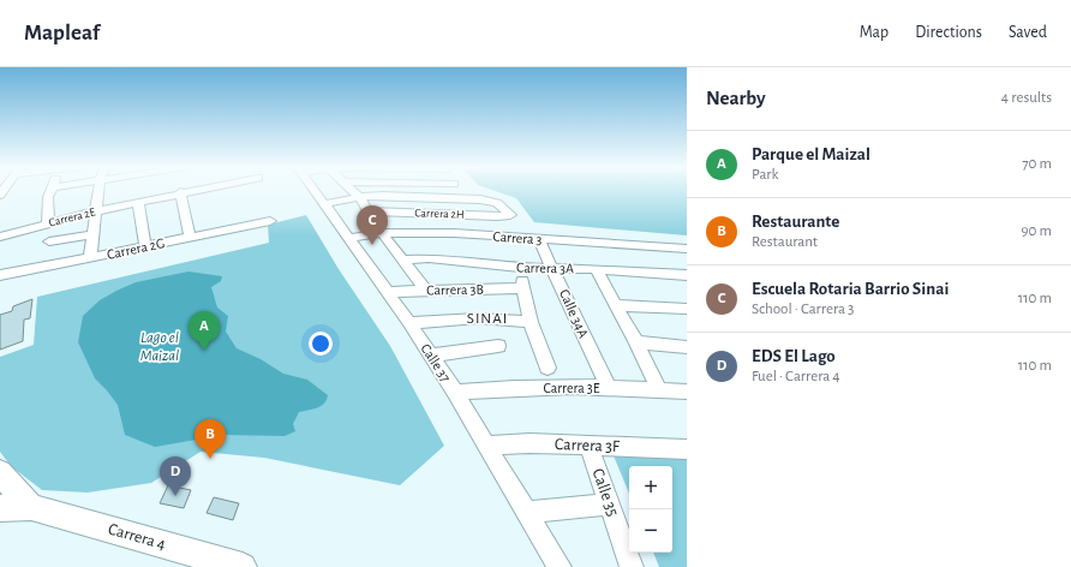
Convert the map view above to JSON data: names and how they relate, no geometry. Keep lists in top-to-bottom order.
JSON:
{
  "streets": {
    "main road": ["Carrera 4"],
    "street": [
      "Carrera 2H",
      "Carrera 2E",
      "Carrera 3",
      "Carrera 2G",
      "Carrera 3A",
      "Carrera 3B",
      "Calle 34A",
      "Calle 37",
      "Carrera 3E",
      "Carrera 3F",
      "Calle 35"
    ]
  },
  "crossings": [
    ["Carrera 3", "Calle 34A"],
    ["Carrera 3", "Calle 37"],
    ["Carrera 3A", "Calle 34A"],
    ["Carrera 3B", "Calle 37"],
    ["Calle 34A", "Carrera 3E"],
    ["Calle 37", "Carrera 3E"],
    ["Calle 37", "Carrera 3F"],
    ["Carrera 3F", "Calle 35"]
  ],
  "districts": ["SINAI"],
  "water": ["Lago el Maizal"],
  "page": {
    "header": "Mapleaf",
    "nav": ["Map", "Directions", "Saved"],
    "heading": ["Nearby", "4 results"],
    "list": [
      {
        "mark": "A",
        "name": "Parque el Maizal",
        "note": "Park",
        "value": "70 m"
      },
      {
        "mark": "B",
        "name": "Restaurante",
        "note": "Restaurant",
        "value": "90 m"
      },
      {
        "mark": "C",
        "name": "Escuela Rotaria Barrio Sinai",
        "note": "School · Carrera 3",
        "value": "110 m"
      },
      {
        "mark": "D",
        "name": "EDS El Lago",
        "note": "Fuel · Carrera 4",
        "value": "110 m"
      }
    ],
    "pins": [
      "C",
      "A",
      "B",
      "D"
    ],
    "map_buttons": ["+", "−"]
  }
}
